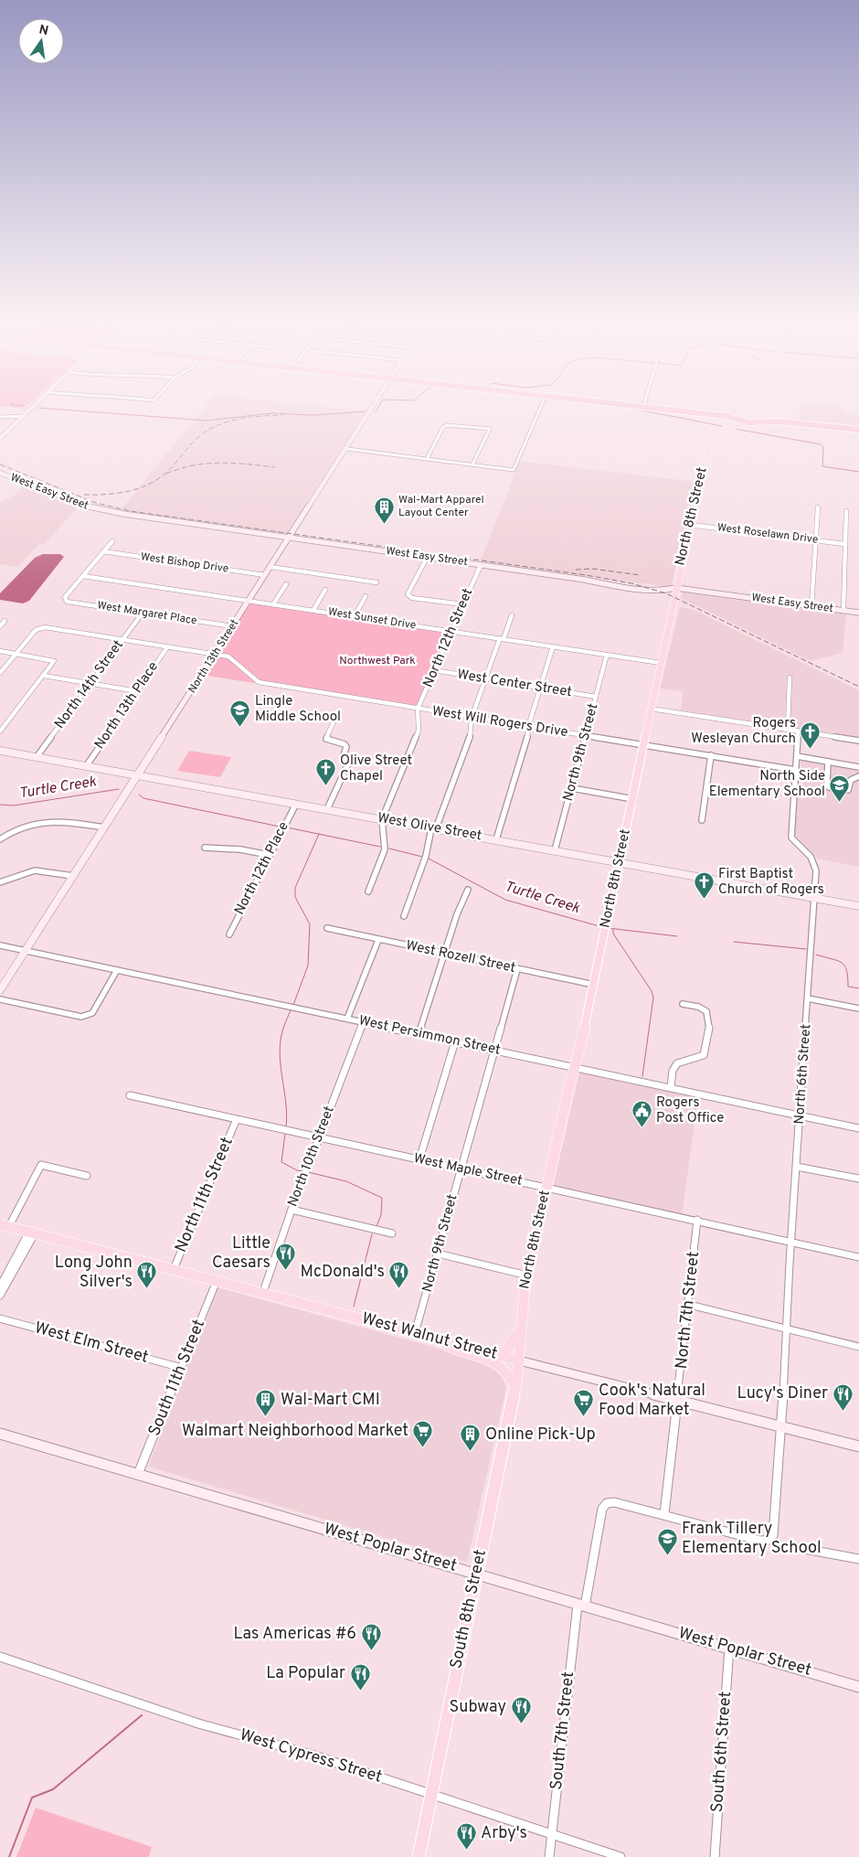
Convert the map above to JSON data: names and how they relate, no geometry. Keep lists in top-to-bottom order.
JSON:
{
  "streets": {
    "main road": [
      "West Easy Street",
      "North 8th Street",
      "North 13th Street",
      "West Olive Street",
      "West Walnut Street",
      "West Poplar Street",
      "South 8th Street"
    ],
    "street": [
      "West Roselawn Drive",
      "West Bishop Drive",
      "West Margaret Place",
      "West Sunset Drive",
      "North 12th Street",
      "West Center Street",
      "North 14th Street",
      "North 13th Place",
      "West Will Rogers Drive",
      "North 9th Street",
      "North 12th Place",
      "West Rozell Street",
      "West Persimmon Street",
      "North 6th Street",
      "North 10th Street",
      "West Maple Street",
      "North 11th Street",
      "North 7th Street",
      "West Elm Street",
      "South 11th Street",
      "South 7th Street",
      "South 6th Street",
      "West Cypress Street"
    ]
  },
  "crossings": [
    ["West Easy Street", "North 8th Street"],
    ["West Easy Street", "North 12th Street"],
    ["West Easy Street", "North 13th Street"],
    ["North 8th Street", "West Roselawn Drive"],
    ["North 8th Street", "West Sunset Drive"],
    ["North 8th Street", "West Will Rogers Drive"],
    ["North 8th Street", "West Olive Street"],
    ["North 8th Street", "West Rozell Street"],
    ["North 8th Street", "West Persimmon Street"],
    ["North 8th Street", "West Maple Street"],
    ["North 8th Street", "West Walnut Street"],
    ["North 8th Street", "South 8th Street"],
    ["West Bishop Drive", "North 13th Street"],
    ["West Margaret Place", "West Sunset Drive"],
    ["West Margaret Place", "North 13th Street"],
    ["West Margaret Place", "North 14th Street"],
    ["West Sunset Drive", "North 12th Street"],
    ["West Sunset Drive", "North 13th Street"],
    ["West Sunset Drive", "North 9th Street"],
    ["North 12th Street", "West Center Street"],
    ["North 12th Street", "West Will Rogers Drive"],
    ["North 12th Street", "West Olive Street"],
    ["North 13th Street", "West Will Rogers Drive"],
    ["North 13th Street", "West Olive Street"],
    ["North 13th Street", "West Persimmon Street"],
    ["West Center Street", "North 9th Street"],
    ["North 14th Street", "West Will Rogers Drive"],
    ["North 14th Street", "West Olive Street"],
    ["North 13th Place", "West Will Rogers Drive"],
    ["North 13th Place", "West Olive Street"],
    ["West Will Rogers Drive", "North 9th Street"],
    ["West Will Rogers Drive", "North 6th Street"],
    ["North 9th Street", "West Olive Street"],
    ["North 9th Street", "West Rozell Street"],
    ["North 9th Street", "West Persimmon Street"],
    ["North 9th Street", "West Maple Street"],
    ["North 9th Street", "West Walnut Street"],
    ["West Olive Street", "North 12th Place"],
    ["West Olive Street", "North 6th Street"],
    ["West Persimmon Street", "North 6th Street"],
    ["West Persimmon Street", "North 10th Street"],
    ["North 6th Street", "West Maple Street"],
    ["North 6th Street", "West Walnut Street"],
    ["North 10th Street", "West Maple Street"],
    ["North 10th Street", "West Walnut Street"],
    ["West Maple Street", "North 11th Street"],
    ["West Maple Street", "North 7th Street"],
    ["North 11th Street", "West Walnut Street"],
    ["North 7th Street", "West Walnut Street"],
    ["West Walnut Street", "South 11th Street"],
    ["West Walnut Street", "South 8th Street"],
    ["West Elm Street", "South 11th Street"],
    ["South 11th Street", "West Poplar Street"],
    ["West Poplar Street", "South 8th Street"],
    ["West Poplar Street", "South 7th Street"],
    ["West Poplar Street", "South 6th Street"],
    ["South 8th Street", "West Cypress Street"],
    ["South 7th Street", "West Cypress Street"]
  ],
  "water": ["Turtle Creek"],
  "parks": ["Northwest Park"],
  "places": {
    "building": ["Wal-Mart Apparel Layout Center", "Wal-Mart CMI", "Online Pick-Up"],
    "school or university": ["Lingle Middle School", "North Side Elementary School", "Frank Tillery Elementary School"],
    "church": ["Rogers Wesleyan Church", "Olive Street Chapel", "First Baptist Church of Rogers"],
    "public building": ["Rogers Post Office"],
    "restaurant": [
      "Little Caesars",
      "Long John Silver's",
      "McDonald's",
      "Lucy's Diner",
      "Las Americas #6",
      "La Popular",
      "Subway",
      "Arby's"
    ],
    "supermarket": ["Cook's Natural Food Market", "Walmart Neighborhood Market"]
  },
  "north": "top"
}
